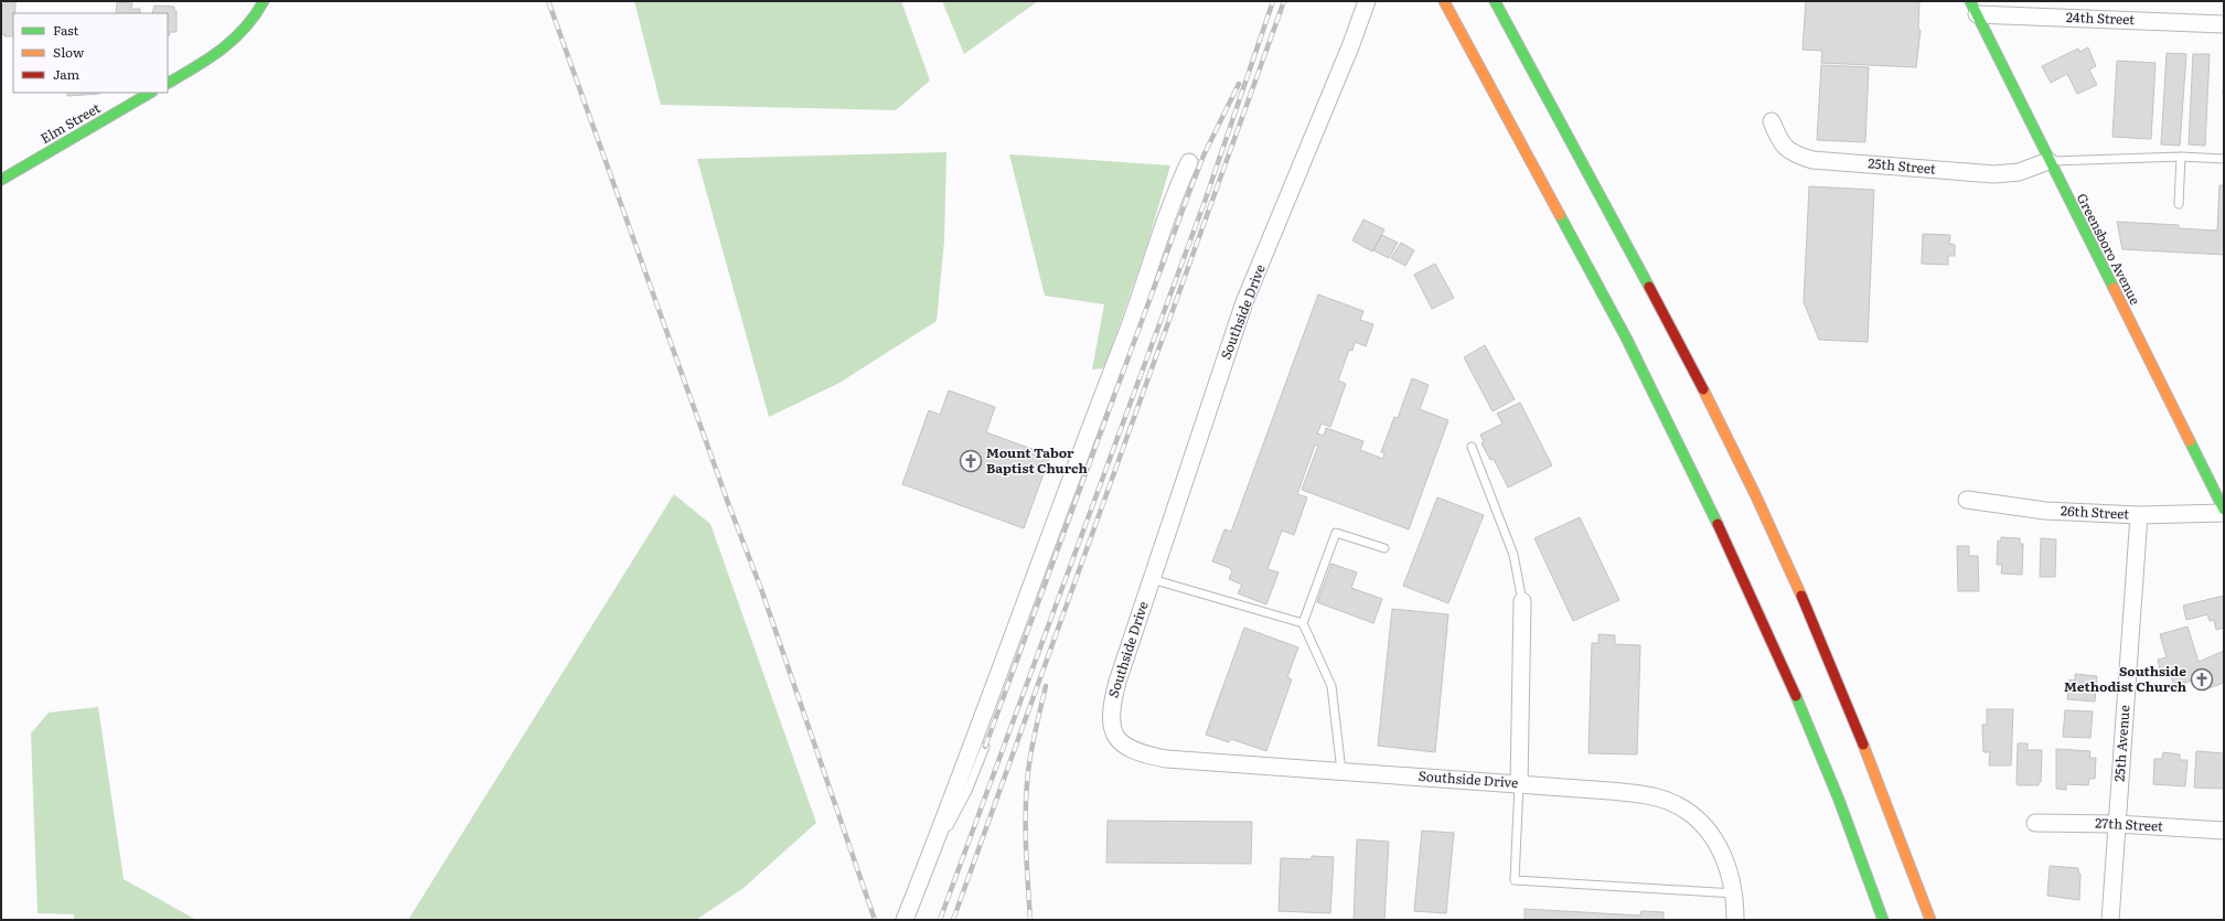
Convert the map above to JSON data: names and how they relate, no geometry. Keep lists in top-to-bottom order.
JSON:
{
  "streets": {
    "main road": ["Elm Street", "Greensboro Avenue"],
    "street": [
      "24th Street",
      "25th Street",
      "Southside Drive",
      "26th Street",
      "25th Avenue",
      "27th Street"
    ]
  },
  "crossings": [
    ["24th Street", "Greensboro Avenue"],
    ["25th Street", "Greensboro Avenue"],
    ["26th Street", "25th Avenue"],
    ["25th Avenue", "27th Street"]
  ],
  "places": {
    "church": ["Mount Tabor Baptist Church", "Southside Methodist Church"]
  },
  "legend": ["Fast", "Slow", "Jam"]
}
